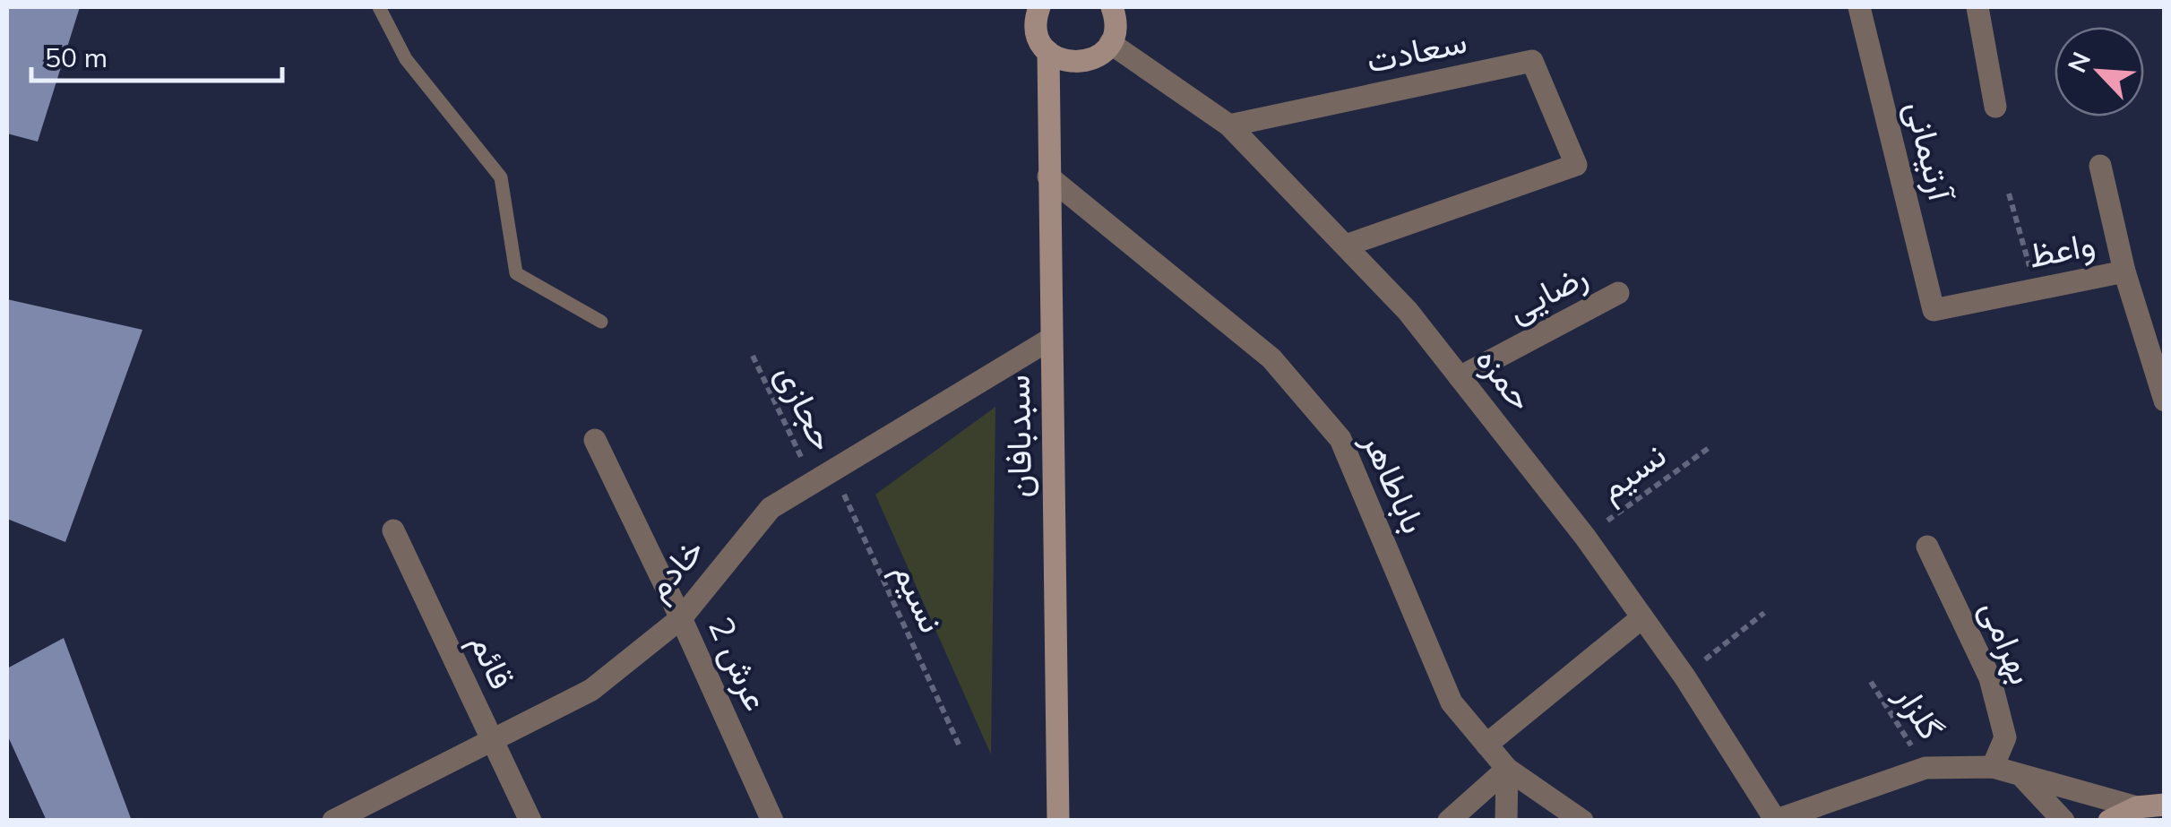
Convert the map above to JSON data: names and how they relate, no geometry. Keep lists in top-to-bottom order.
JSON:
{
  "streets": {
    "street": [
      "سعادت",
      "آرتیمانی",
      "واعظ",
      "رضایی",
      "حمزه",
      "سبدبافان",
      "باباطاهر",
      "خادم",
      "بهرامی",
      "قائم",
      "عرش 2"
    ],
    "path": ["حجازی", "نسیم", "گلزار"]
  },
  "crossings": [
    ["سعادت", "حمزه"],
    ["آرتیمانی", "واعظ"],
    ["رضایی", "حمزه"],
    ["حمزه", "نسیم"],
    ["حجازی", "نسیم"],
    ["حجازی", "خادم"],
    ["سبدبافان", "باباطاهر"],
    ["سبدبافان", "خادم"],
    ["نسیم", "خادم"],
    ["خادم", "قائم"],
    ["خادم", "عرش 2"]
  ],
  "scale_bar": "50 m",
  "north": "top left"
}
